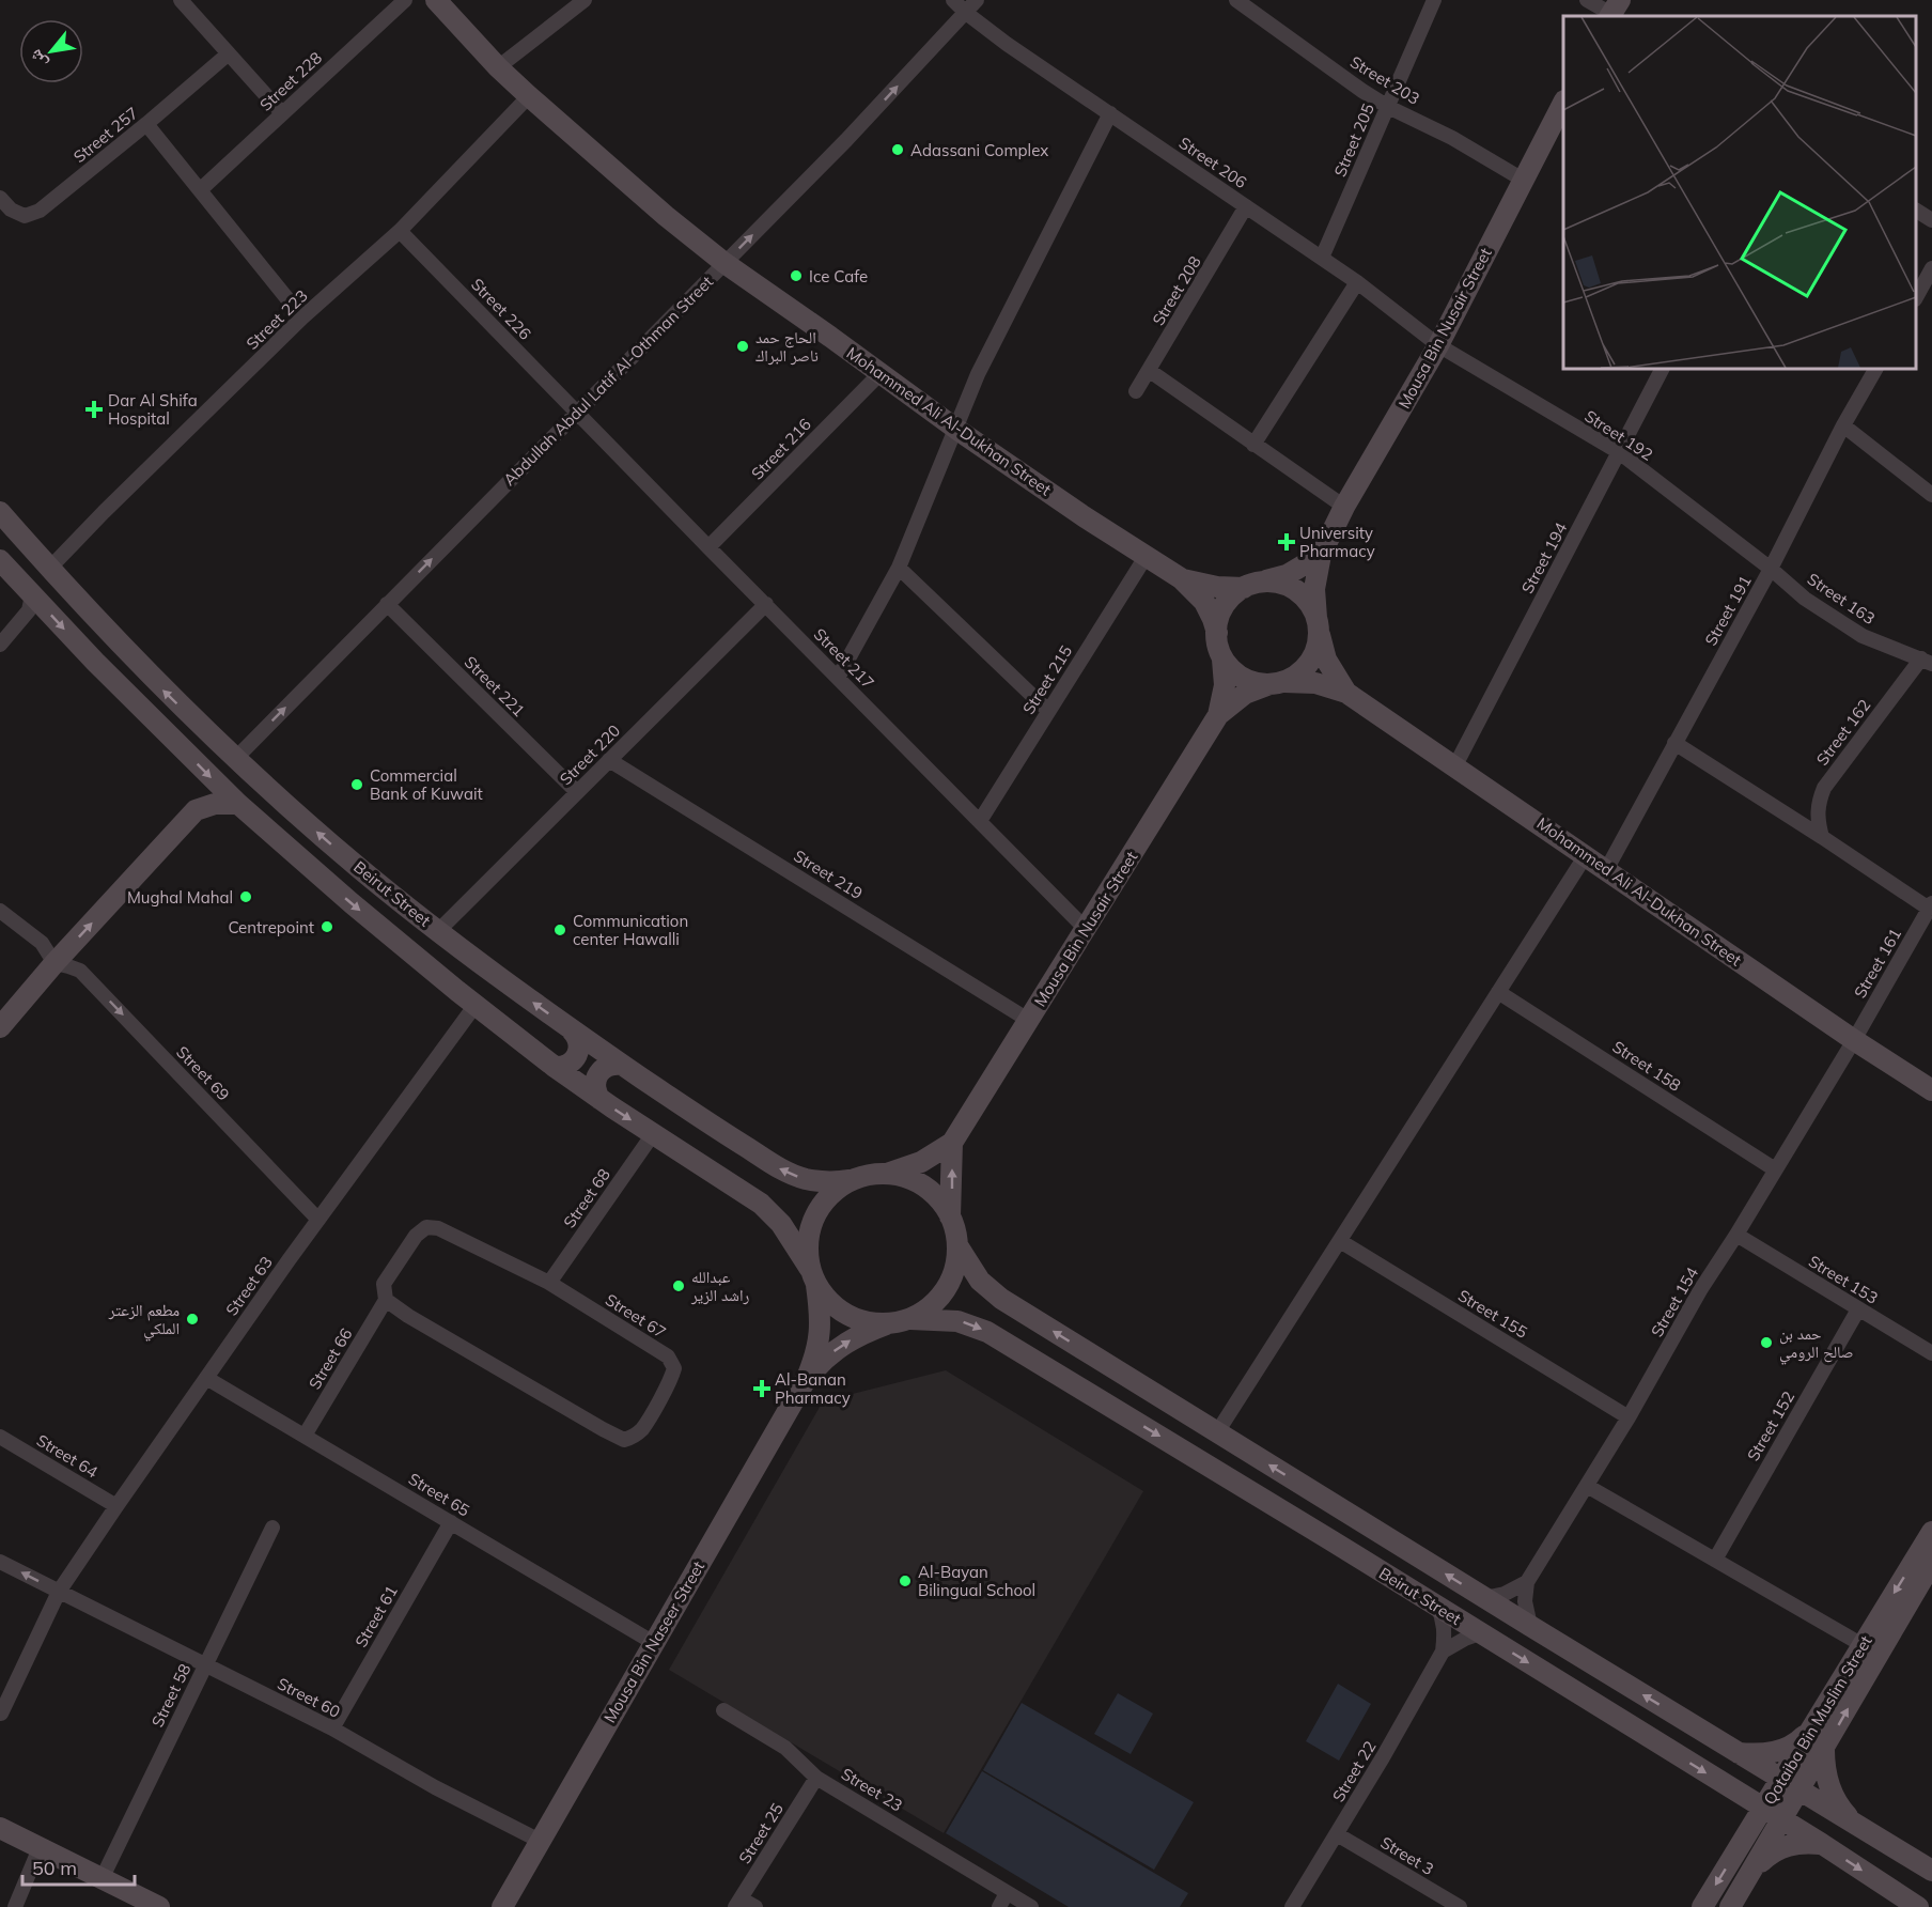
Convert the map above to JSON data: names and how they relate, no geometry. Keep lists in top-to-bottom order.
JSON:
{
  "streets": {
    "street": [
      "Street 203",
      "Street 228",
      "Street 257",
      "Street 205",
      "Street 206",
      "Street 208",
      "Street 226",
      "Street 223",
      "Mousa Bin Nusair Street",
      "Abdullah Abdul Latif Al-Othman Street",
      "Mohammed Ali Al-Dukhan Street",
      "Street 192",
      "Street 216",
      "Street 194",
      "Street 163",
      "Street 191",
      "Street 217",
      "Street 215",
      "Street 221",
      "Street 162",
      "Street 220",
      "Street 219",
      "Beirut Street",
      "Street 161",
      "Street 158",
      "Street 69",
      "Street 68",
      "Street 153",
      "Street 63",
      "Street 154",
      "Street 155",
      "Street 67",
      "Street 66",
      "Street 152",
      "Street 64",
      "Street 65",
      "Street 61",
      "Mousa Bin Naseer Street",
      "Street 58",
      "Street 60",
      "Qotaiba Bin Muslim Street",
      "Street 22",
      "Street 23",
      "Street 25",
      "Street 3"
    ]
  },
  "crossings": [
    ["Street 203", "Street 205"],
    ["Street 203", "Mousa Bin Nusair Street"],
    ["Street 205", "Street 206"],
    ["Street 206", "Street 208"],
    ["Street 206", "Mousa Bin Nusair Street"],
    ["Street 206", "Abdullah Abdul Latif Al-Othman Street"],
    ["Street 206", "Street 192"],
    ["Street 226", "Street 223"],
    ["Street 226", "Abdullah Abdul Latif Al-Othman Street"],
    ["Street 226", "Street 217"],
    ["Street 223", "Mohammed Ali Al-Dukhan Street"],
    ["Street 223", "Beirut Street"],
    ["Mousa Bin Nusair Street", "Mohammed Ali Al-Dukhan Street"],
    ["Mousa Bin Nusair Street", "Street 192"],
    ["Mousa Bin Nusair Street", "Street 217"],
    ["Mousa Bin Nusair Street", "Street 219"],
    ["Mousa Bin Nusair Street", "Beirut Street"],
    ["Mousa Bin Nusair Street", "Mousa Bin Naseer Street"],
    ["Abdullah Abdul Latif Al-Othman Street", "Mohammed Ali Al-Dukhan Street"],
    ["Abdullah Abdul Latif Al-Othman Street", "Street 217"],
    ["Abdullah Abdul Latif Al-Othman Street", "Street 221"],
    ["Abdullah Abdul Latif Al-Othman Street", "Beirut Street"],
    ["Mohammed Ali Al-Dukhan Street", "Street 216"],
    ["Mohammed Ali Al-Dukhan Street", "Street 194"],
    ["Mohammed Ali Al-Dukhan Street", "Street 191"],
    ["Mohammed Ali Al-Dukhan Street", "Street 215"],
    ["Mohammed Ali Al-Dukhan Street", "Street 161"],
    ["Mohammed Ali Al-Dukhan Street", "Street 154"],
    ["Street 192", "Street 194"],
    ["Street 192", "Street 163"],
    ["Street 192", "Street 191"],
    ["Street 216", "Street 217"],
    ["Street 163", "Street 191"],
    ["Street 163", "Street 162"],
    ["Street 217", "Street 215"],
    ["Street 217", "Street 220"],
    ["Street 221", "Street 220"],
    ["Street 220", "Street 219"],
    ["Street 220", "Beirut Street"],
    ["Beirut Street", "Street 68"],
    ["Beirut Street", "Street 63"],
    ["Beirut Street", "Mousa Bin Naseer Street"],
    ["Beirut Street", "Qotaiba Bin Muslim Street"],
    ["Beirut Street", "Street 22"],
    ["Street 161", "Street 154"],
    ["Street 158", "Street 154"],
    ["Street 69", "Street 63"],
    ["Street 68", "Street 67"],
    ["Street 153", "Street 154"],
    ["Street 153", "Street 152"],
    ["Street 63", "Street 64"],
    ["Street 63", "Street 65"],
    ["Street 63", "Street 60"],
    ["Street 154", "Street 155"],
    ["Street 67", "Street 66"],
    ["Street 66", "Street 65"],
    ["Street 65", "Street 61"],
    ["Street 65", "Mousa Bin Naseer Street"],
    ["Street 61", "Street 60"],
    ["Mousa Bin Naseer Street", "Street 60"],
    ["Street 58", "Street 60"],
    ["Street 22", "Street 3"],
    ["Street 23", "Street 25"]
  ],
  "one_way": ["Abdullah Abdul Latif Al-Othman Street", "Street 69"],
  "places": {
    "other": [
      "Adassani Complex",
      "Ice Cafe",
      "الحاج حمد ناصر البراك",
      "Commercial Bank of Kuwait",
      "Mughal Mahal",
      "Centrepoint",
      "Communication center Hawalli",
      "عبدالله راشد الزير",
      "مطعم الزعتر الملكي",
      "حمد بن صالح الرومي",
      "Al-Bayan Bilingual School"
    ],
    "health": ["Dar Al Shifa Hospital", "University Pharmacy", "Al-Banan Pharmacy"]
  },
  "scale_bar": "50 m",
  "north": "bottom left"
}
